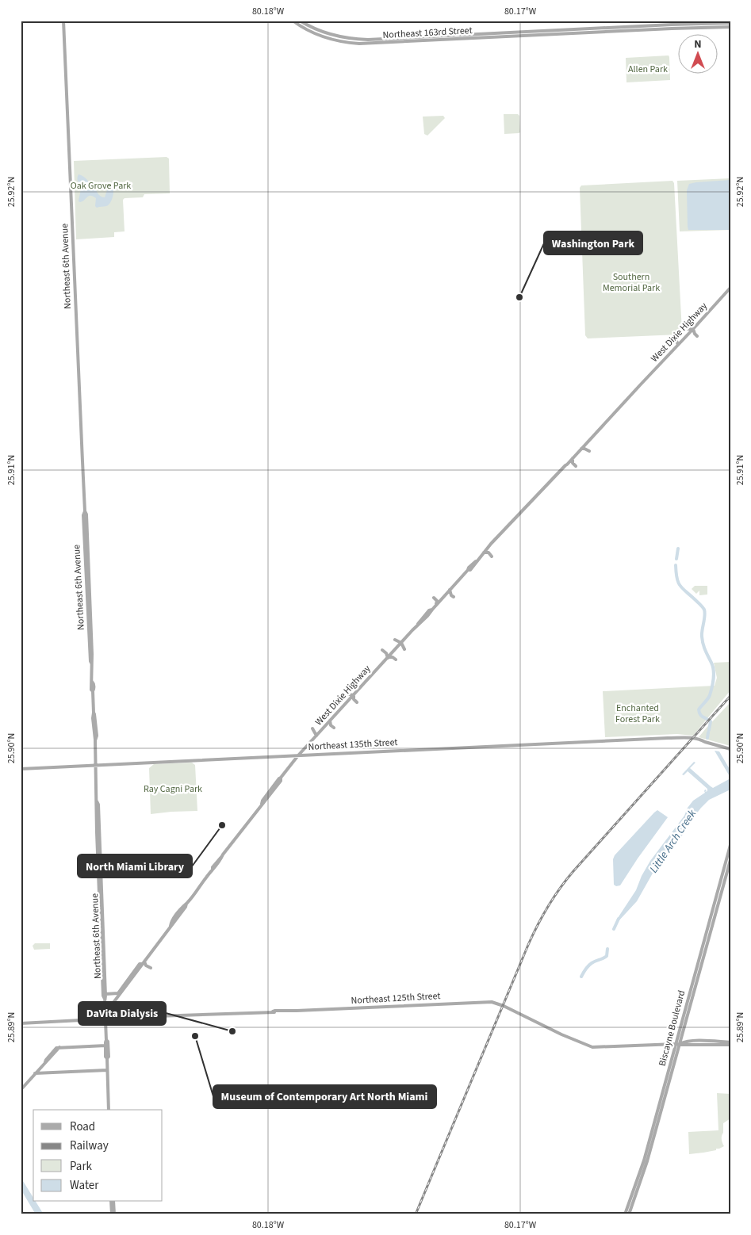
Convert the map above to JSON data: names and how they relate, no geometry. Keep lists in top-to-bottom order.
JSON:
{
  "streets": {
    "main road": [
      "Northeast 163rd Street",
      "Northeast 6th Avenue",
      "West Dixie Highway",
      "Northeast 135th Street",
      "Northeast 125th Street",
      "Biscayne Boulevard"
    ]
  },
  "crossings": [
    ["Northeast 6th Avenue", "West Dixie Highway"],
    ["Northeast 6th Avenue", "Northeast 135th Street"],
    ["Northeast 6th Avenue", "Northeast 125th Street"],
    ["West Dixie Highway", "Northeast 135th Street"],
    ["West Dixie Highway", "Northeast 125th Street"],
    ["Northeast 125th Street", "Biscayne Boulevard"]
  ],
  "water": ["Little Arch Creek"],
  "parks": [
    "Allen Park",
    "Oak Grove Park",
    "Southern Memorial Park",
    "Enchanted Forest Park",
    "Ray Cagni Park"
  ],
  "places": [
    "Washington Park",
    "North Miami Library",
    "DaVita Dialysis",
    "Museum of Contemporary Art North Miami"
  ],
  "legend": [
    "Road",
    "Railway",
    "Park",
    "Water"
  ],
  "north": "top",
  "coordinates": [
    "80.18°W",
    "80.17°W",
    "25.92°N",
    "25.91°N",
    "25.90°N",
    "25.89°N"
  ]
}
